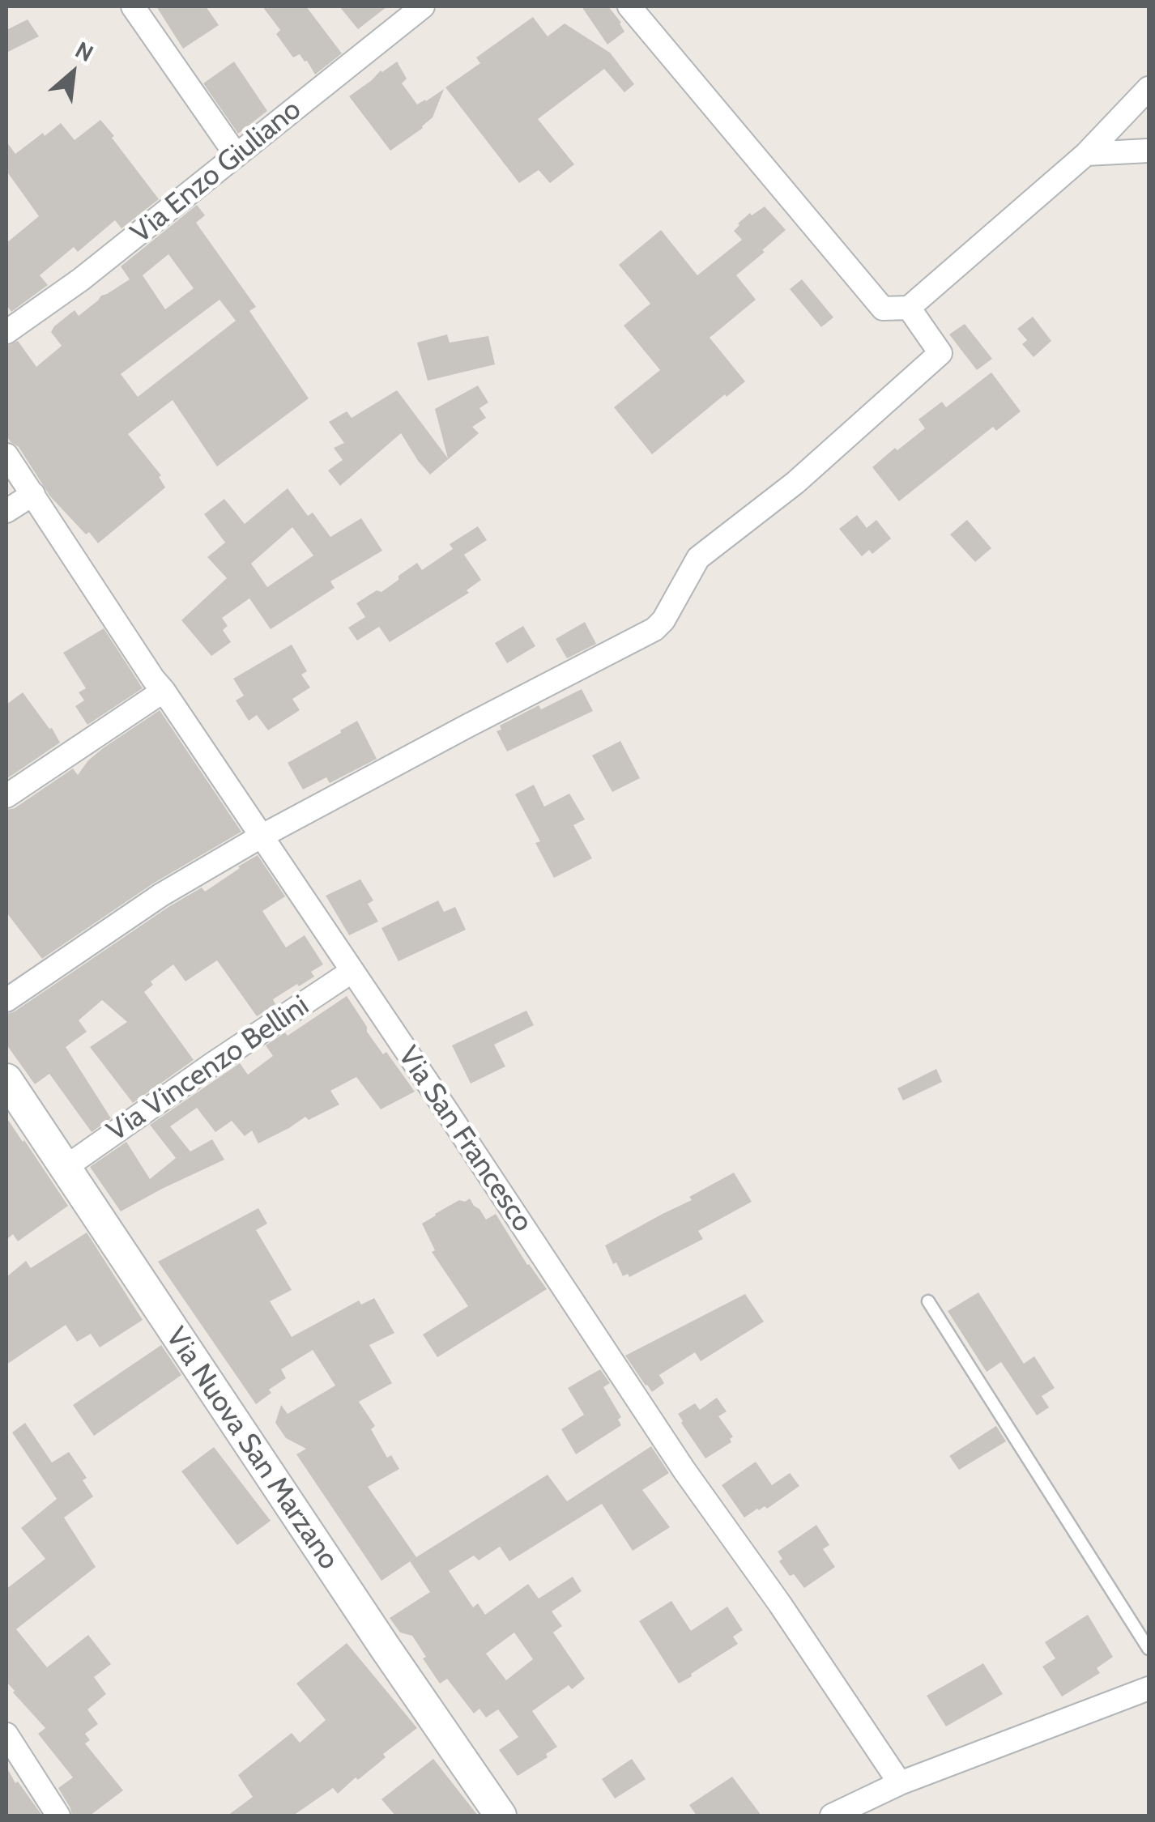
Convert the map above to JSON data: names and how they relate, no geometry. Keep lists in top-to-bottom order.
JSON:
{
  "streets": {
    "main road": ["Via Nuova San Marzano"],
    "street": ["Via Enzo Giuliano", "Via Vincenzo Bellini", "Via San Francesco"]
  },
  "crossings": [
    ["Via Vincenzo Bellini", "Via San Francesco"],
    ["Via Vincenzo Bellini", "Via Nuova San Marzano"]
  ],
  "north": "top right"
}
